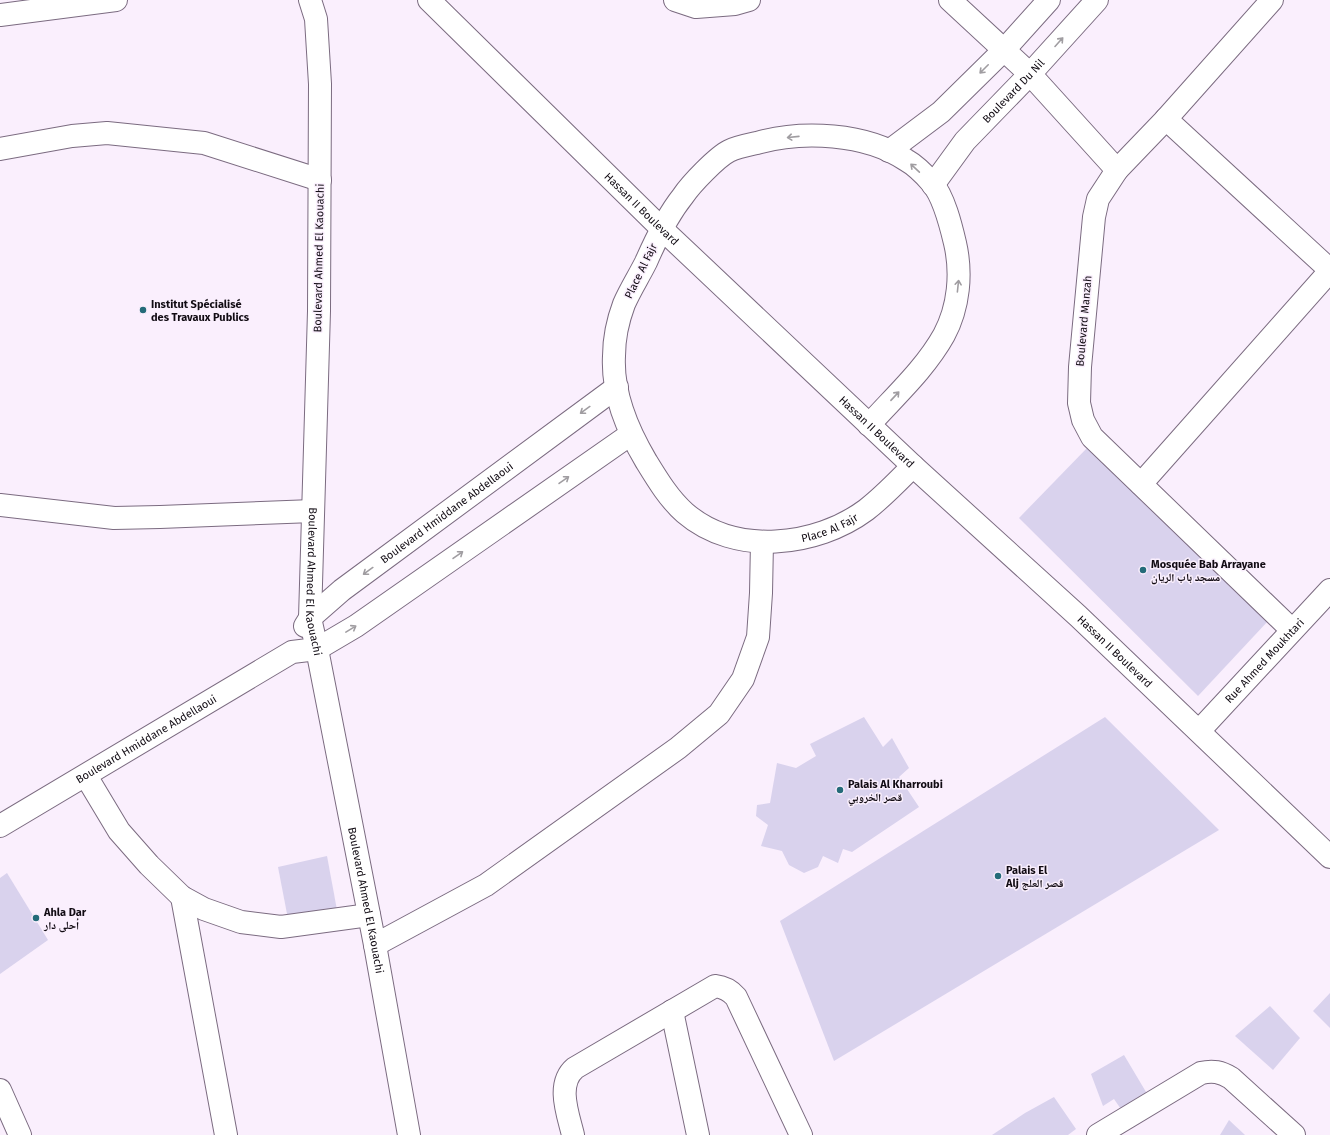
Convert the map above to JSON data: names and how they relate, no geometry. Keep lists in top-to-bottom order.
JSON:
{
  "streets": {
    "street": [
      "Boulevard Du Nil",
      "Hassan II Boulevard",
      "Boulevard Ahmed El Kaouachi",
      "Place Al Fajr",
      "Boulevard Manzah",
      "Boulevard Hmiddane Abdellaoui",
      "Rue Ahmed Moukhtari"
    ]
  },
  "crossings": [
    ["Boulevard Du Nil", "Place Al Fajr"],
    ["Hassan II Boulevard", "Place Al Fajr"],
    ["Hassan II Boulevard", "Rue Ahmed Moukhtari"],
    ["Boulevard Ahmed El Kaouachi", "Boulevard Hmiddane Abdellaoui"],
    ["Place Al Fajr", "Boulevard Hmiddane Abdellaoui"],
    ["Boulevard Manzah", "Rue Ahmed Moukhtari"]
  ],
  "places": [
    "Institut Spécialisé des Travaux Publics",
    "Mosquée Bab Arrayane مسجد باب الريان",
    "Palais Al Kharroubi قصر الخروبي",
    "Palais El Alj قصر العلج",
    "Ahla Dar أحلى دار"
  ]
}
